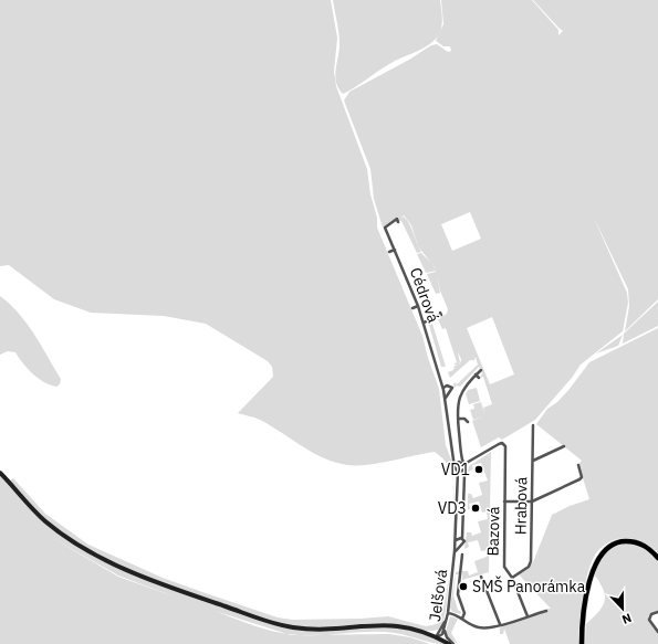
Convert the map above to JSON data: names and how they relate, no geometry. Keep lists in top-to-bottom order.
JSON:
{
  "streets": {
    "street": [
      "Cédrová",
      "Hrabová",
      "Bazová",
      "Jelšová"
    ]
  },
  "crossings": [
    ["Cédrová", "Jelšová"],
    ["Hrabová", "Bazová"]
  ],
  "places": ["VD1", "VD3", "SMŠ Panorámka"],
  "north": "bottom"
}
